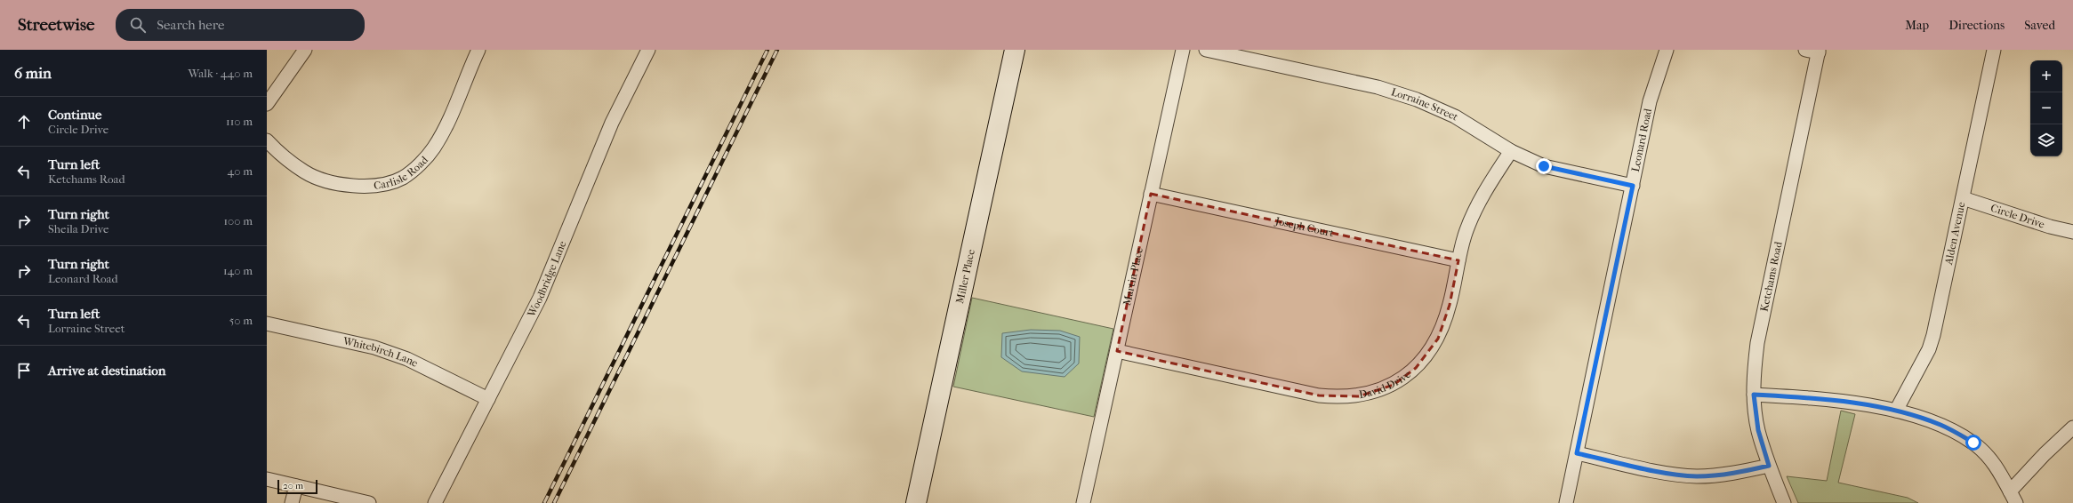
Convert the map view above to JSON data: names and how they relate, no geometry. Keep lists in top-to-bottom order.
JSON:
{
  "streets": {
    "street": [
      "Lorraine Street",
      "Leonard Road",
      "Carlisle Road",
      "Circle Drive",
      "Joseph Court",
      "Alden Avenue",
      "Miller Place",
      "Martin Place",
      "Ketchams Road",
      "Woodbridge Lane",
      "Whitebirch Lane",
      "David Drive"
    ]
  },
  "crossings": [
    ["Lorraine Street", "Leonard Road"],
    ["Lorraine Street", "David Drive"],
    ["Circle Drive", "Alden Avenue"],
    ["Joseph Court", "Martin Place"],
    ["Joseph Court", "David Drive"],
    ["Martin Place", "David Drive"],
    ["Woodbridge Lane", "Whitebirch Lane"]
  ],
  "scale_bar": "20 m",
  "page": {
    "header": "Streetwise",
    "search": "Search here",
    "nav": ["Map", "Directions", "Saved"],
    "heading": ["6 min", "Walk · 440 m"],
    "map_buttons": ["+", "−"],
    "list": [
      ["Continue", "Circle Drive", "110 m"],
      ["Turn left", "Ketchams Road", "40 m"],
      ["Turn right", "Sheila Drive", "100 m"],
      ["Turn right", "Leonard Road", "140 m"],
      ["Turn left", "Lorraine Street", "50 m"],
      "Arrive at destination"
    ],
    "scale": "20 m"
  }
}
